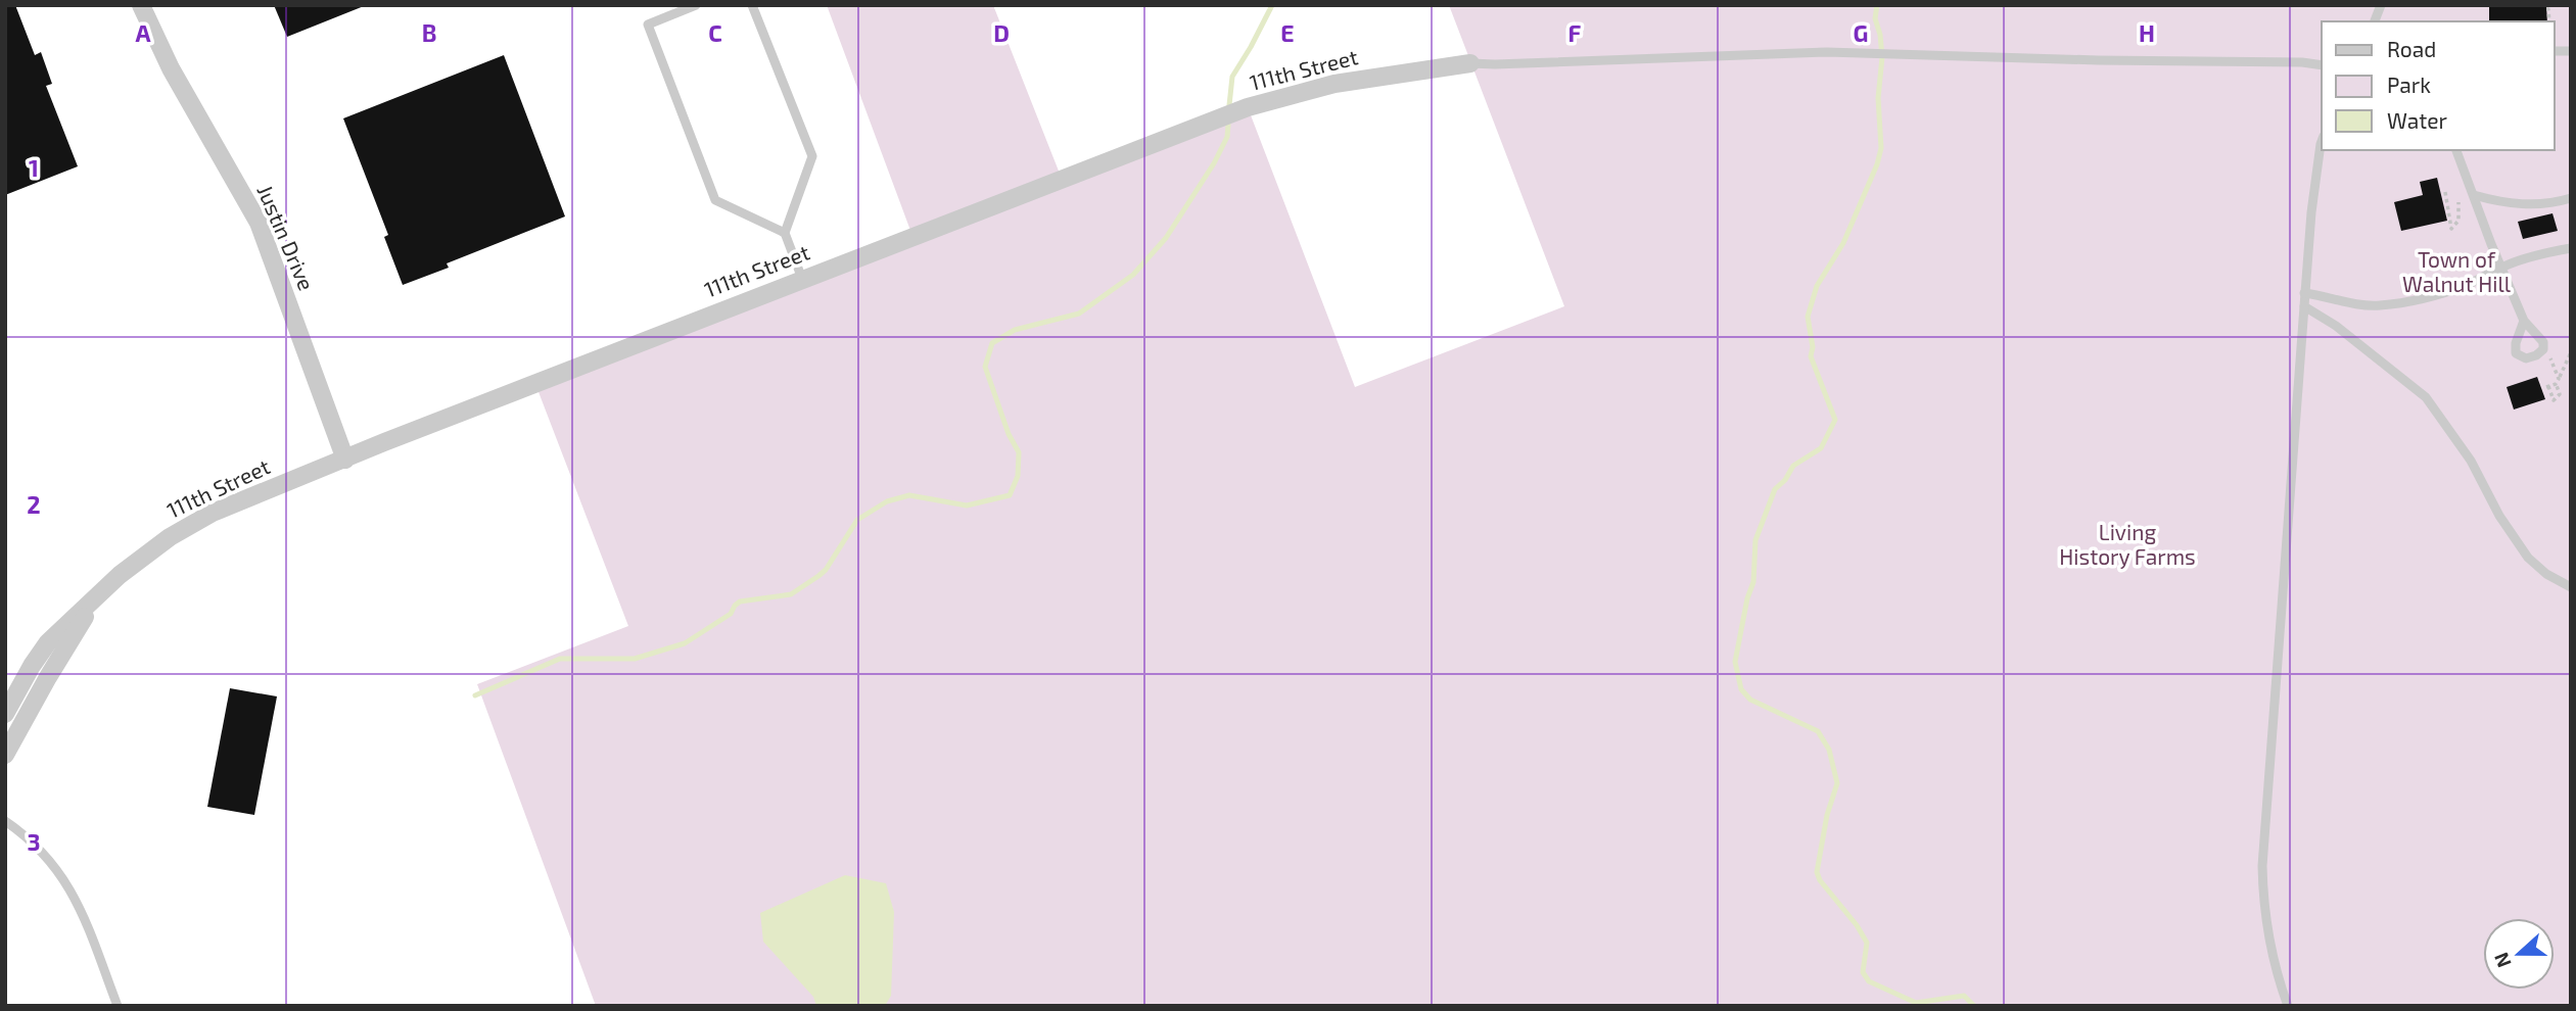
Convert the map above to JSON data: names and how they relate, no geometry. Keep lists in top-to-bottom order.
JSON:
{
  "streets": {
    "street": ["111th Street", "Justin Drive"]
  },
  "crossings": [
    ["111th Street", "Justin Drive"]
  ],
  "parks": ["Town of Walnut Hill", "Living History Farms"],
  "legend": ["Road", "Park", "Water"],
  "north": "left",
  "grid": {
    "columns": [
      "A",
      "B",
      "C",
      "D",
      "E",
      "F",
      "G",
      "H"
    ],
    "rows": ["1", "2", "3"]
  }
}
